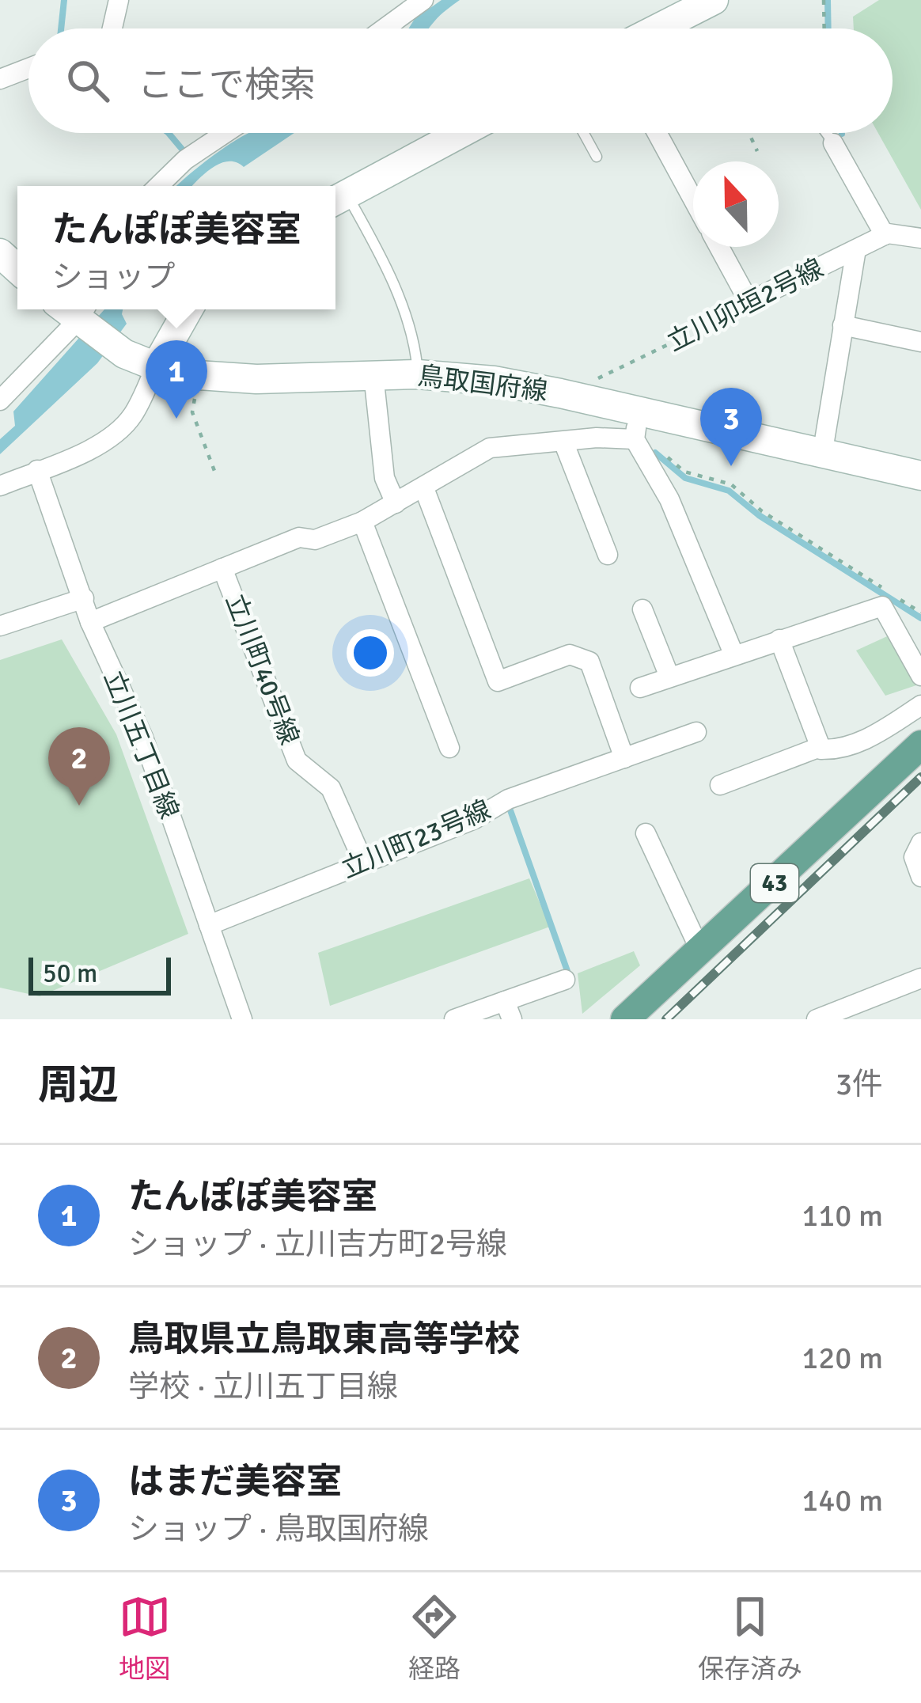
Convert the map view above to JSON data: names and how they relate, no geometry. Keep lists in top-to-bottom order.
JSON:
{
  "streets": {
    "main road": ["鳥取国府線", "43"],
    "street": [
      "立川卯垣2号線",
      "立川町40号線",
      "立川五丁目線",
      "立川町23号線"
    ]
  },
  "crossings": [
    ["立川卯垣2号線", "鳥取国府線"],
    ["立川町40号線", "立川町23号線"],
    ["立川五丁目線", "立川町23号線"]
  ],
  "scale_bar": "50 m",
  "north": "top",
  "page": {
    "search": "ここで検索",
    "popup": ["たんぽぽ美容室", "ショップ"],
    "pins": ["1", "3", "2"],
    "scale": "50 m",
    "heading": ["周辺", "3件"],
    "list": [
      {
        "mark": "1",
        "name": "たんぽぽ美容室",
        "note": "ショップ · 立川吉方町2号線",
        "value": "110 m"
      },
      {
        "mark": "2",
        "name": "鳥取県立鳥取東高等学校",
        "note": "学校 · 立川五丁目線",
        "value": "120 m"
      },
      {
        "mark": "3",
        "name": "はまだ美容室",
        "note": "ショップ · 鳥取国府線",
        "value": "140 m"
      }
    ],
    "nav": ["地図", "経路", "保存済み"]
  }
}
